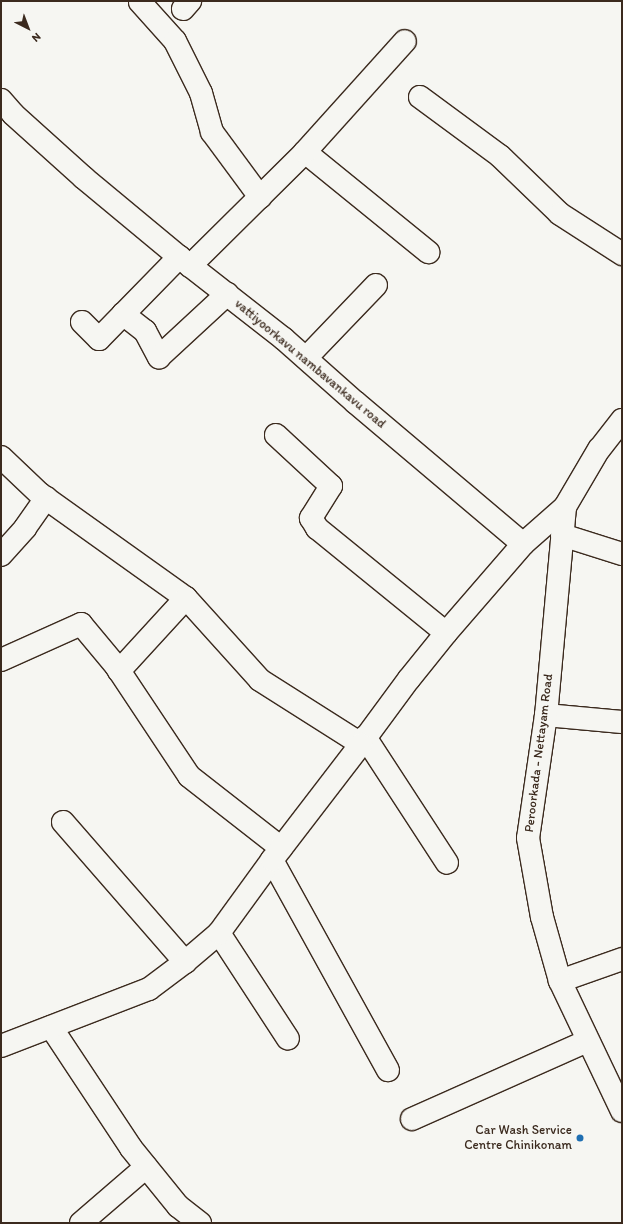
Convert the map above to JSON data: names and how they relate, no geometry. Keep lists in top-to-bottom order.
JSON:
{
  "streets": {
    "street": ["vattiyoorkavu nambavankavu road", "Peroorkada - Nettayam Road"]
  },
  "places": ["Car Wash Service Centre Chinikonam"],
  "north": "bottom right"
}
